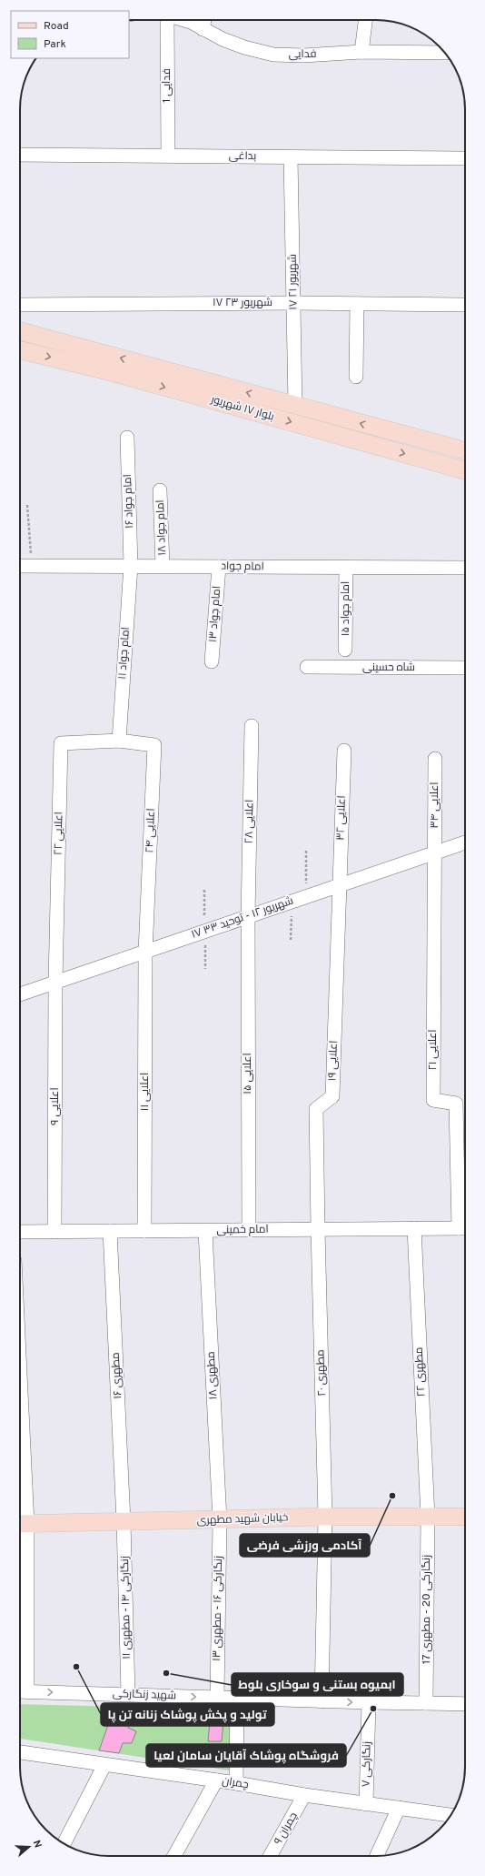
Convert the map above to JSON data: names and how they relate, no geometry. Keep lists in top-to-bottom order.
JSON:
{
  "streets": {
    "main road": ["بلوار ۱۷ شهریور", "خیابان شهید مطهری"],
    "street": [
      "فدایی",
      "فدایی 1",
      "بداغی",
      "۱۷ شهریور ۲۱",
      "۱۷ شهریور ۲۳",
      "امام جواد ۱۶",
      "امام جواد ۱۸",
      "امام جواد",
      "امام جواد ۱۵",
      "امام جواد ۱۳",
      "امام جواد ۱۱",
      "شاه حسینی",
      "اعلایی ۳۴",
      "اعلایی ۳۲",
      "اعلایی ۲۸",
      "اعلایی ۲۴",
      "اعلایی ۲۲",
      "۱۷ شهریور ۱۲ - توحید ۳۳",
      "اعلایی ۲۱",
      "اعلایی ۱۹",
      "اعلایی ۱۵",
      "اعلایی ۱۱",
      "اعلایی ۹",
      "امام خمینی",
      "مطهری ۲۲",
      "مطهری ۲۰",
      "مطهری ۱۶",
      "مطهری ۱۸",
      "زنگارکی ۱۴ - مطهری ۱۱",
      "زنگارکی ۱۶ - مطهری ۱۳",
      "زنگارکی 20 - مطهری 17",
      "شهید زنگارکی",
      "زنگارکی ۷",
      "چمران",
      "چمران ۹"
    ]
  },
  "crossings": [
    ["فدایی 1", "بداغی"],
    ["بداغی", "۱۷ شهریور ۲۱"],
    ["۱۷ شهریور ۲۱", "۱۷ شهریور ۲۳"],
    ["۱۷ شهریور ۲۱", "بلوار ۱۷ شهریور"],
    ["امام جواد ۱۶", "امام جواد"],
    ["امام جواد ۱۶", "امام جواد ۱۱"],
    ["امام جواد ۱۸", "امام جواد"],
    ["امام جواد", "امام جواد ۱۵"],
    ["امام جواد", "امام جواد ۱۳"],
    ["امام جواد", "امام جواد ۱۱"],
    ["امام جواد ۱۱", "اعلایی ۲۴"],
    ["امام جواد ۱۱", "اعلایی ۲۲"],
    ["اعلایی ۳۴", "۱۷ شهریور ۱۲ - توحید ۳۳"],
    ["اعلایی ۳۴", "اعلایی ۲۱"],
    ["اعلایی ۳۲", "۱۷ شهریور ۱۲ - توحید ۳۳"],
    ["اعلایی ۳۲", "اعلایی ۱۹"],
    ["اعلایی ۲۸", "۱۷ شهریور ۱۲ - توحید ۳۳"],
    ["اعلایی ۲۸", "اعلایی ۱۵"],
    ["اعلایی ۲۴", "اعلایی ۲۲"],
    ["اعلایی ۲۴", "۱۷ شهریور ۱۲ - توحید ۳۳"],
    ["اعلایی ۲۴", "اعلایی ۱۱"],
    ["اعلایی ۲۲", "۱۷ شهریور ۱۲ - توحید ۳۳"],
    ["اعلایی ۲۲", "اعلایی ۹"],
    ["۱۷ شهریور ۱۲ - توحید ۳۳", "اعلایی ۲۱"],
    ["۱۷ شهریور ۱۲ - توحید ۳۳", "اعلایی ۱۹"],
    ["۱۷ شهریور ۱۲ - توحید ۳۳", "اعلایی ۱۵"],
    ["۱۷ شهریور ۱۲ - توحید ۳۳", "اعلایی ۱۱"],
    ["۱۷ شهریور ۱۲ - توحید ۳۳", "اعلایی ۹"],
    ["اعلایی ۲۱", "امام خمینی"],
    ["اعلایی ۱۹", "امام خمینی"],
    ["اعلایی ۱۹", "مطهری ۲۰"],
    ["اعلایی ۱۵", "امام خمینی"],
    ["اعلایی ۱۱", "امام خمینی"],
    ["اعلایی ۹", "امام خمینی"],
    ["امام خمینی", "مطهری ۲۲"],
    ["امام خمینی", "مطهری ۲۰"],
    ["امام خمینی", "مطهری ۱۶"],
    ["امام خمینی", "مطهری ۱۸"],
    ["مطهری ۲۲", "خیابان شهید مطهری"],
    ["مطهری ۲۲", "زنگارکی 20 - مطهری 17"],
    ["مطهری ۲۰", "خیابان شهید مطهری"],
    ["مطهری ۲۰", "شهید زنگارکی"],
    ["مطهری ۱۶", "خیابان شهید مطهری"],
    ["مطهری ۱۶", "زنگارکی ۱۴ - مطهری ۱۱"],
    ["مطهری ۱۸", "خیابان شهید مطهری"],
    ["مطهری ۱۸", "زنگارکی ۱۶ - مطهری ۱۳"],
    ["خیابان شهید مطهری", "زنگارکی ۱۴ - مطهری ۱۱"],
    ["خیابان شهید مطهری", "زنگارکی ۱۶ - مطهری ۱۳"],
    ["خیابان شهید مطهری", "زنگارکی 20 - مطهری 17"],
    ["زنگارکی ۱۴ - مطهری ۱۱", "شهید زنگارکی"],
    ["زنگارکی ۱۶ - مطهری ۱۳", "شهید زنگارکی"],
    ["زنگارکی 20 - مطهری 17", "شهید زنگارکی"],
    ["شهید زنگارکی", "زنگارکی ۷"],
    ["زنگارکی ۷", "چمران"],
    ["چمران", "چمران ۹"]
  ],
  "one_way": ["شهید زنگارکی"],
  "places": [
    "آکادمی ورزشی فرضی",
    "تولید و پخش پوشاک زنانه تن پا",
    "ابمیوه بستنی و ‌سوخاری بلوط",
    "فروشگاه پوشاک آقایان سامان لعیا"
  ],
  "legend": ["Road", "Park"],
  "north": "right"
}
